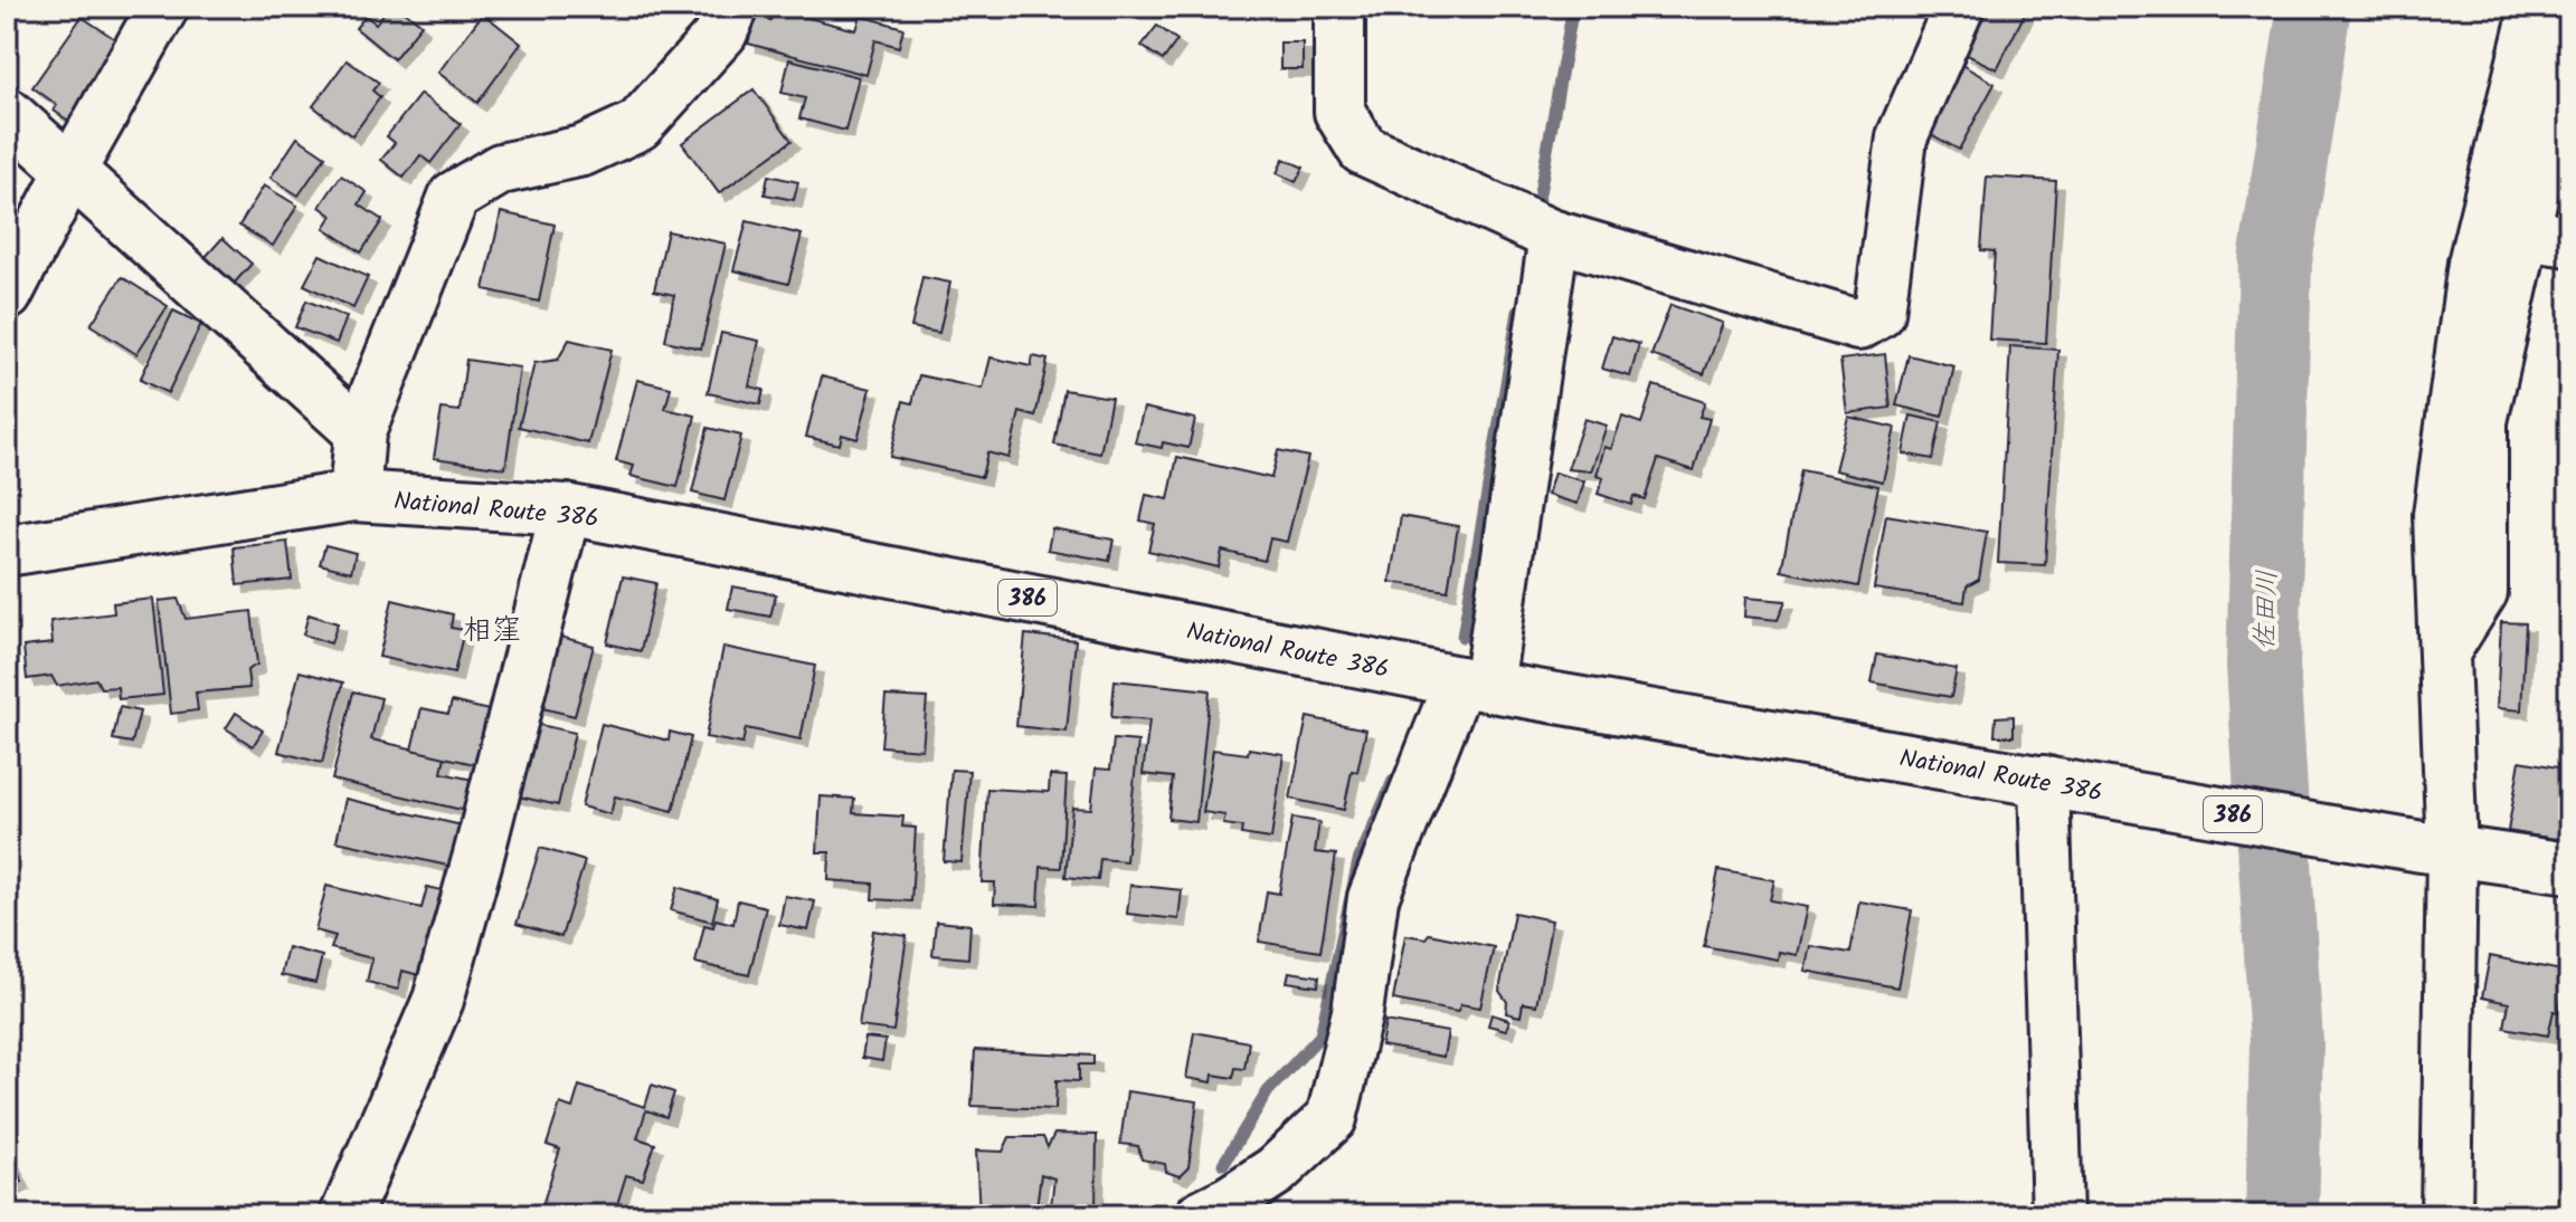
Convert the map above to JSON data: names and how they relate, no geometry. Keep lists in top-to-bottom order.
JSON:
{
  "streets": {
    "main road": ["National Route 386", "386"]
  },
  "districts": ["相窪"],
  "water": ["佐田川"]
}
